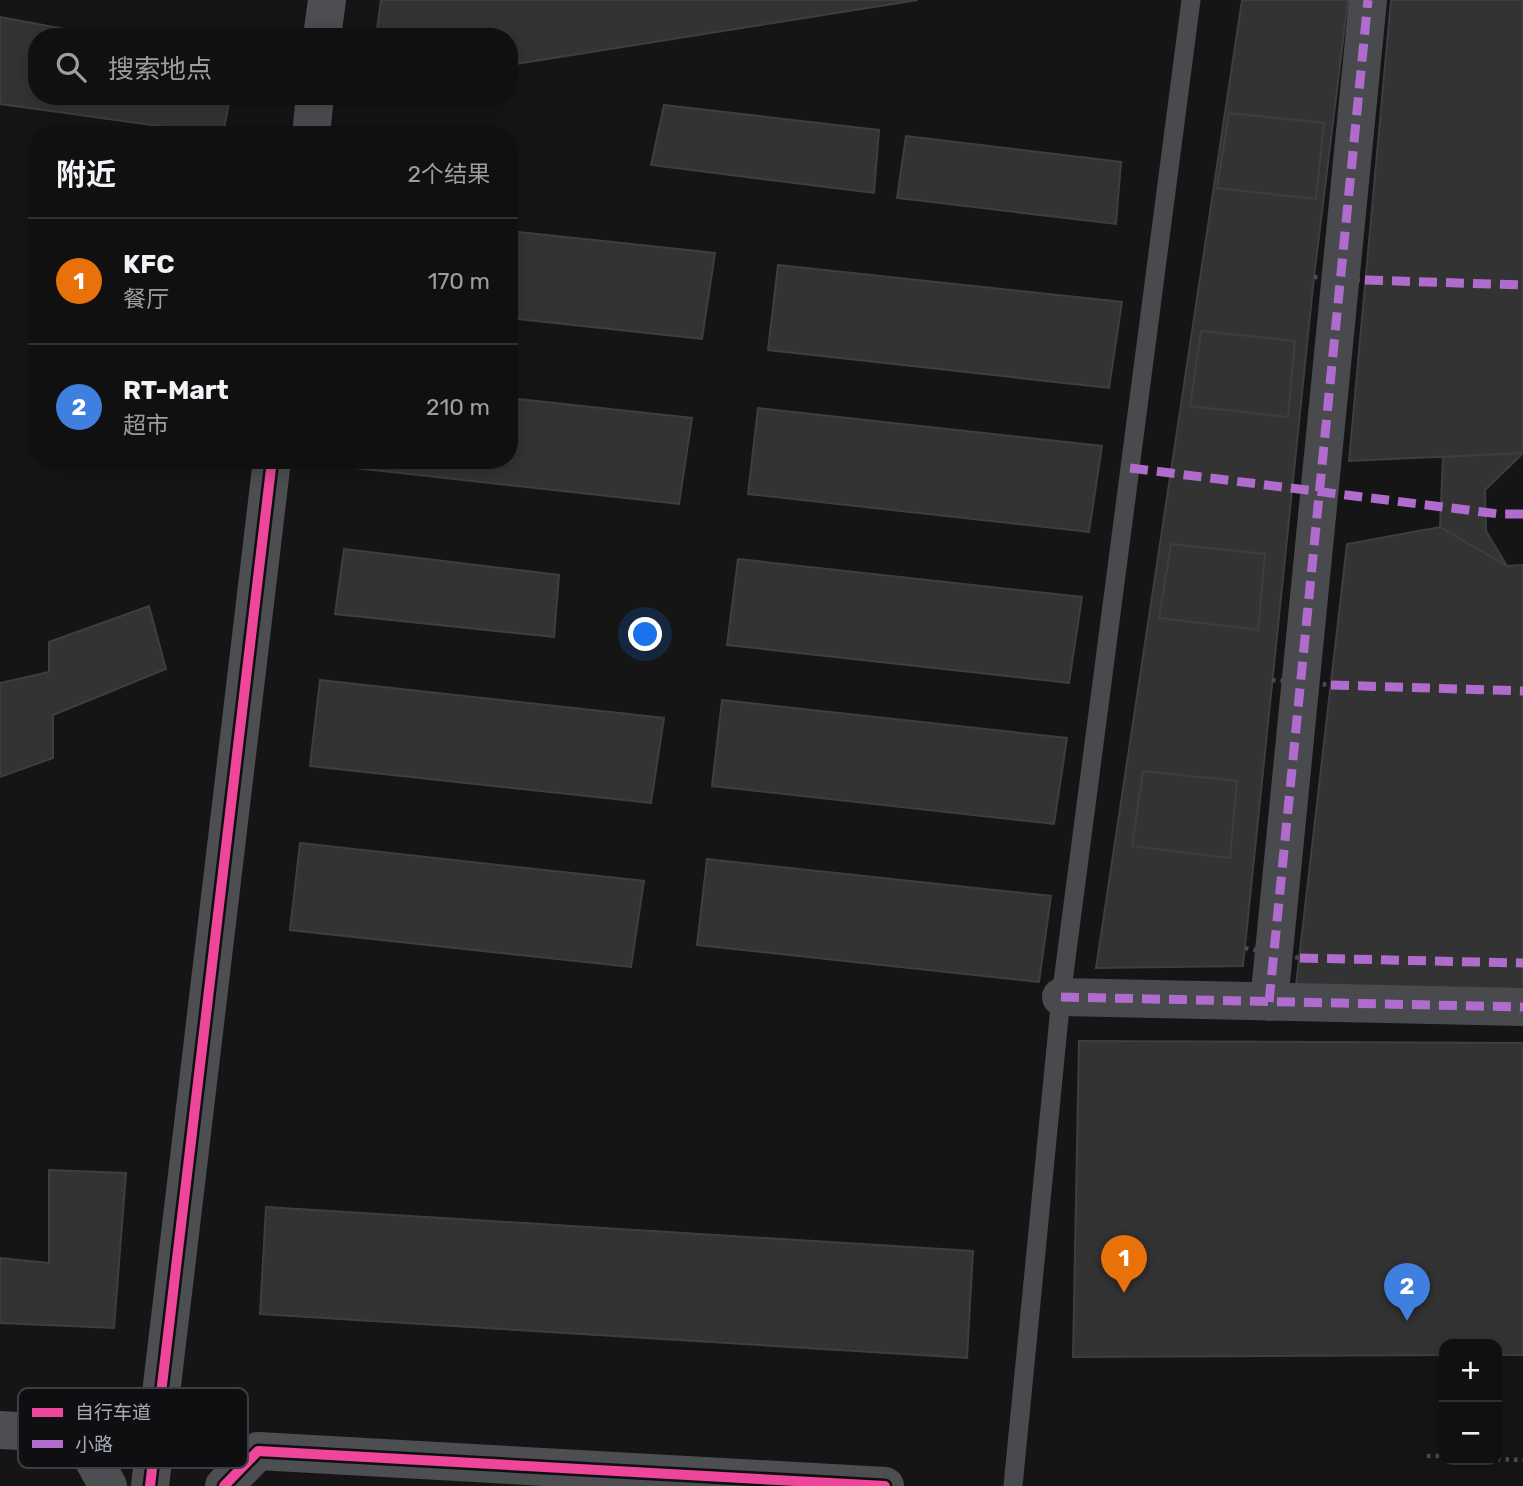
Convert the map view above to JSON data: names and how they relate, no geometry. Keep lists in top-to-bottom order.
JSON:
{
  "legend": ["自行车道", "小路"],
  "page": {
    "search": "搜索地点",
    "heading": ["附近", "2个结果"],
    "list": [
      {
        "mark": "1",
        "name": "KFC",
        "note": "餐厅",
        "value": "170 m"
      },
      {
        "mark": "2",
        "name": "RT-Mart",
        "note": "超市",
        "value": "210 m"
      }
    ],
    "pins": ["1", "2"],
    "map_buttons": ["+", "−"]
  }
}
